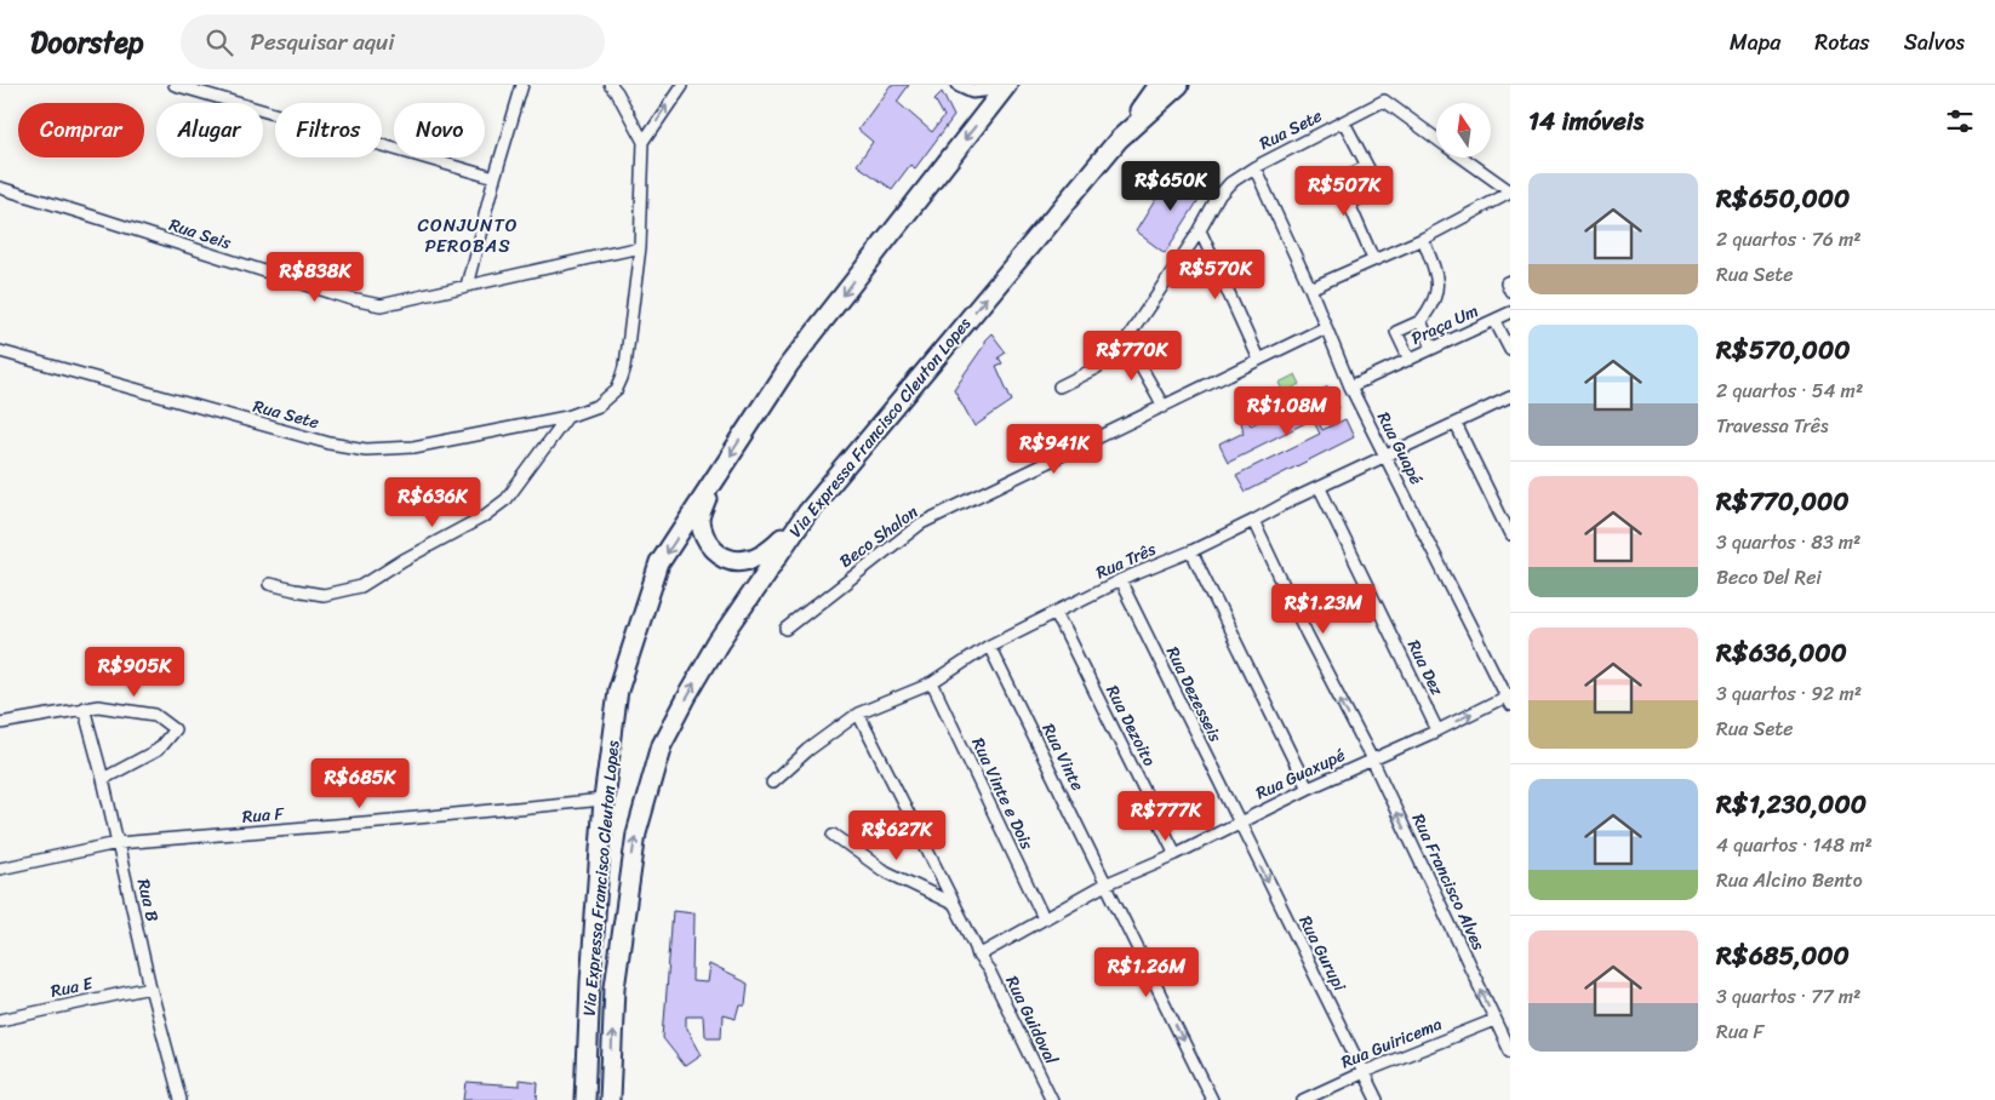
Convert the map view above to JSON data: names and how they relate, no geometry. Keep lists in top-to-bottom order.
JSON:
{
  "streets": {
    "highway": ["Via Expressa Francisco Cleuton Lopes"],
    "street": [
      "Rua Sete",
      "Rua Seis",
      "Praça Um",
      "Rua Guapé",
      "Beco Shalon",
      "Rua Três",
      "Rua Dez",
      "Rua Dezesseis",
      "Rua Dezoito",
      "Rua Vinte",
      "Rua Guaxupé",
      "Rua Vinte e Dois",
      "Rua F",
      "Rua Francisco Alves",
      "Rua B",
      "Rua Gurupi",
      "Rua E",
      "Rua Guidoval",
      "Rua Guiricema"
    ]
  },
  "crossings": [
    ["Rua Sete", "Rua Seis"],
    ["Rua Sete", "Rua Guapé"],
    ["Praça Um", "Rua Guapé"],
    ["Via Expressa Francisco Cleuton Lopes", "Rua F"],
    ["Rua Guapé", "Beco Shalon"],
    ["Rua Guapé", "Rua Três"],
    ["Rua Guapé", "Rua Guaxupé"],
    ["Rua Três", "Rua Dez"],
    ["Rua Três", "Rua Dezesseis"],
    ["Rua Três", "Rua Dezoito"],
    ["Rua Três", "Rua Vinte"],
    ["Rua Três", "Rua Vinte e Dois"],
    ["Rua Três", "Rua Francisco Alves"],
    ["Rua Três", "Rua Guidoval"],
    ["Rua Dez", "Rua Guaxupé"],
    ["Rua Dezesseis", "Rua Guaxupé"],
    ["Rua Dezesseis", "Rua Gurupi"],
    ["Rua Dezoito", "Rua Guaxupé"],
    ["Rua Vinte", "Rua Guaxupé"],
    ["Rua Guaxupé", "Rua Vinte e Dois"],
    ["Rua Guaxupé", "Rua Francisco Alves"],
    ["Rua Guaxupé", "Rua Gurupi"],
    ["Rua Guaxupé", "Rua Guidoval"],
    ["Rua F", "Rua B"],
    ["Rua Francisco Alves", "Rua Guiricema"],
    ["Rua B", "Rua E"],
    ["Rua Gurupi", "Rua Guiricema"]
  ],
  "one_way": ["Rua Vinte", "Rua Gurupi"],
  "districts": ["CONJUNTO PEROBAS"],
  "north": "top",
  "page": {
    "header": "Doorstep",
    "search": "Pesquisar aqui",
    "nav": ["Mapa", "Rotas", "Salvos"],
    "heading": "14 imóveis",
    "chip": [
      "Comprar",
      "Alugar",
      "Filtros",
      "Novo"
    ],
    "list": [
      {
        "name": "R$650,000",
        "note": "2 quartos · 76 m² · Rua Sete"
      },
      {
        "name": "R$570,000",
        "note": "2 quartos · 54 m² · Travessa Três"
      },
      {
        "name": "R$770,000",
        "note": "3 quartos · 83 m² · Beco Del Rei"
      },
      {
        "name": "R$636,000",
        "note": "3 quartos · 92 m² · Rua Sete"
      },
      {
        "name": "R$1,230,000",
        "note": "4 quartos · 148 m² · Rua Alcino Bento"
      },
      {
        "name": "R$685,000",
        "note": "3 quartos · 77 m² · Rua F"
      }
    ],
    "price": [
      "R$650K",
      "R$507K",
      "R$570K",
      "R$838K",
      "R$770K",
      "R$1.08M",
      "R$941K",
      "R$636K",
      "R$1.23M",
      "R$905K",
      "R$685K",
      "R$777K",
      "R$627K",
      "R$1.26M"
    ]
  }
}
